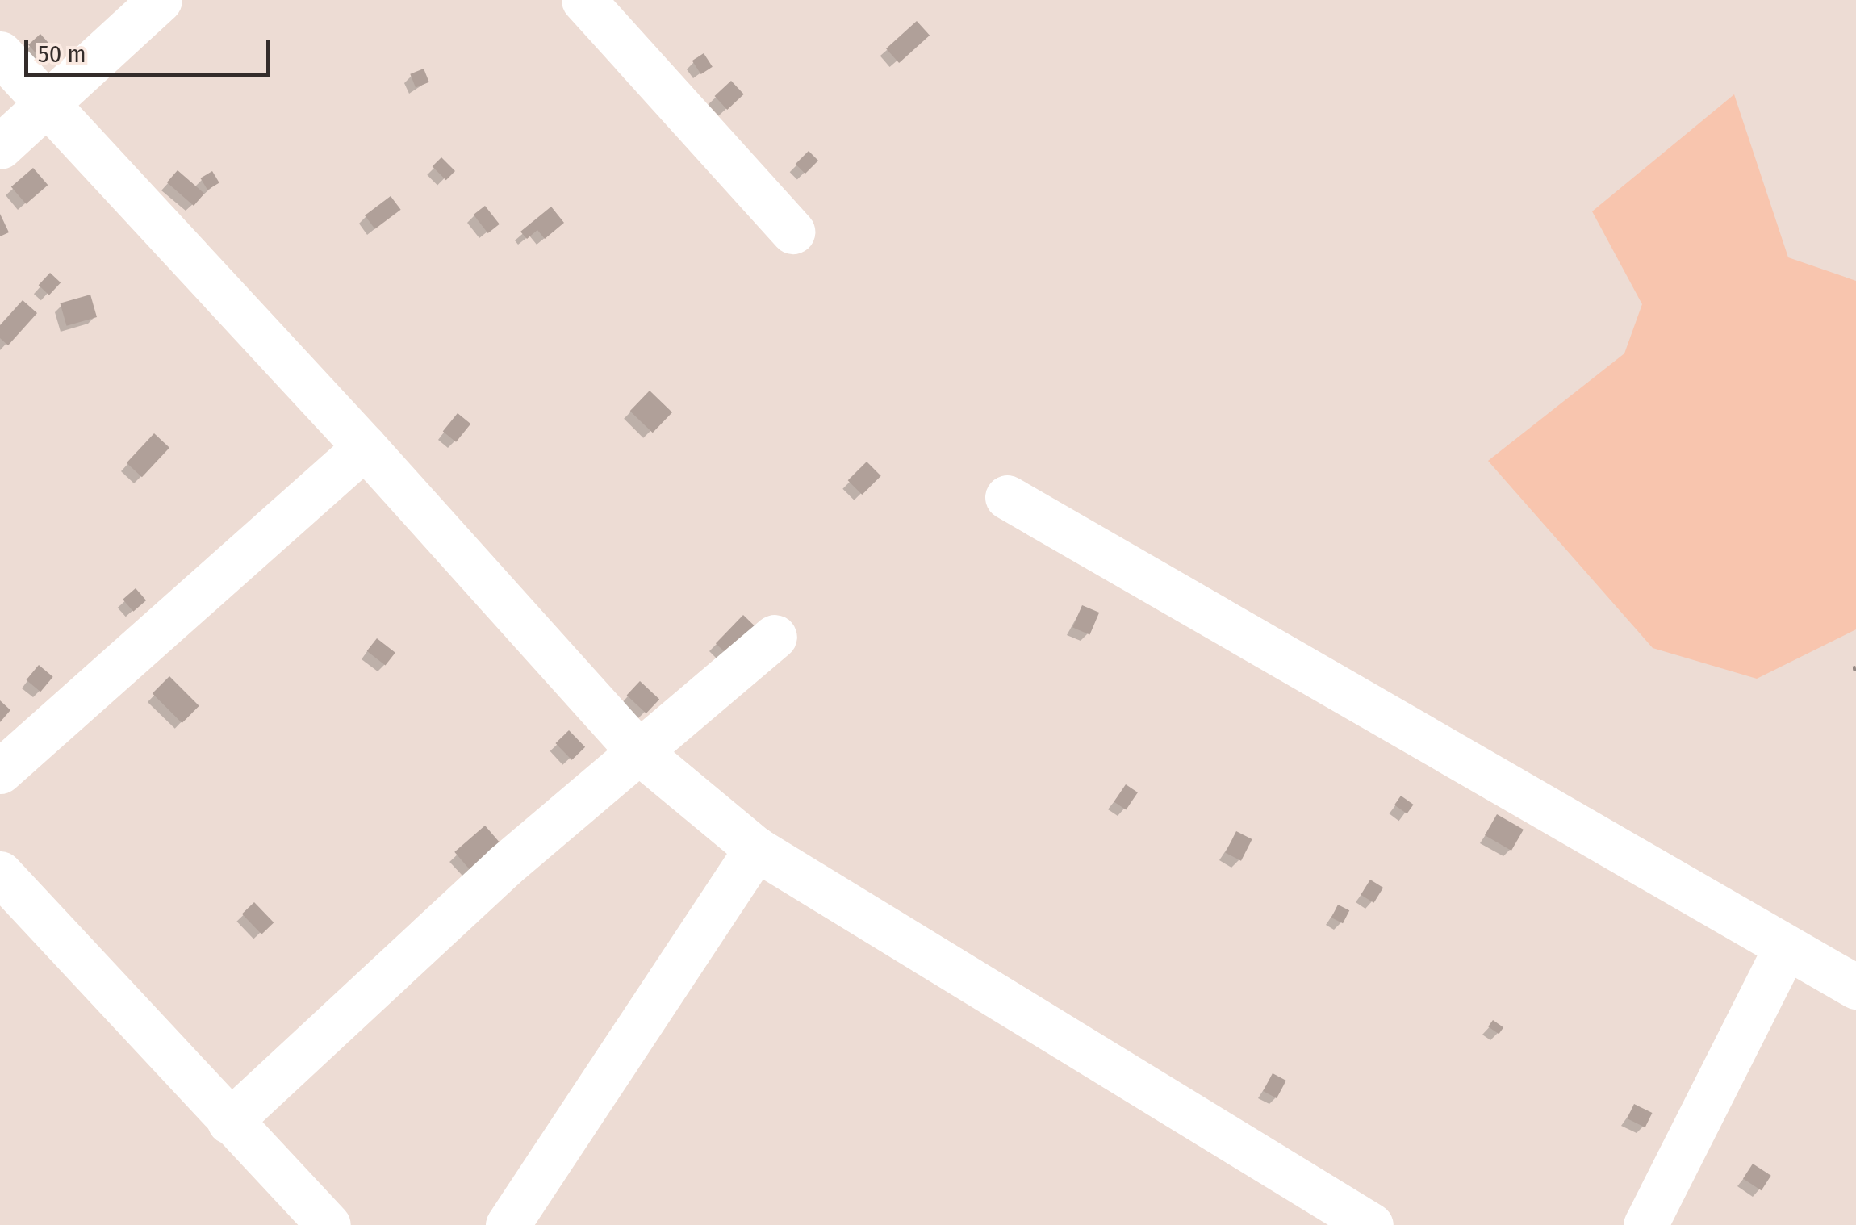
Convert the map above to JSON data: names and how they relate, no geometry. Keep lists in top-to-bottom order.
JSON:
{
  "scale_bar": "50 m"
}
